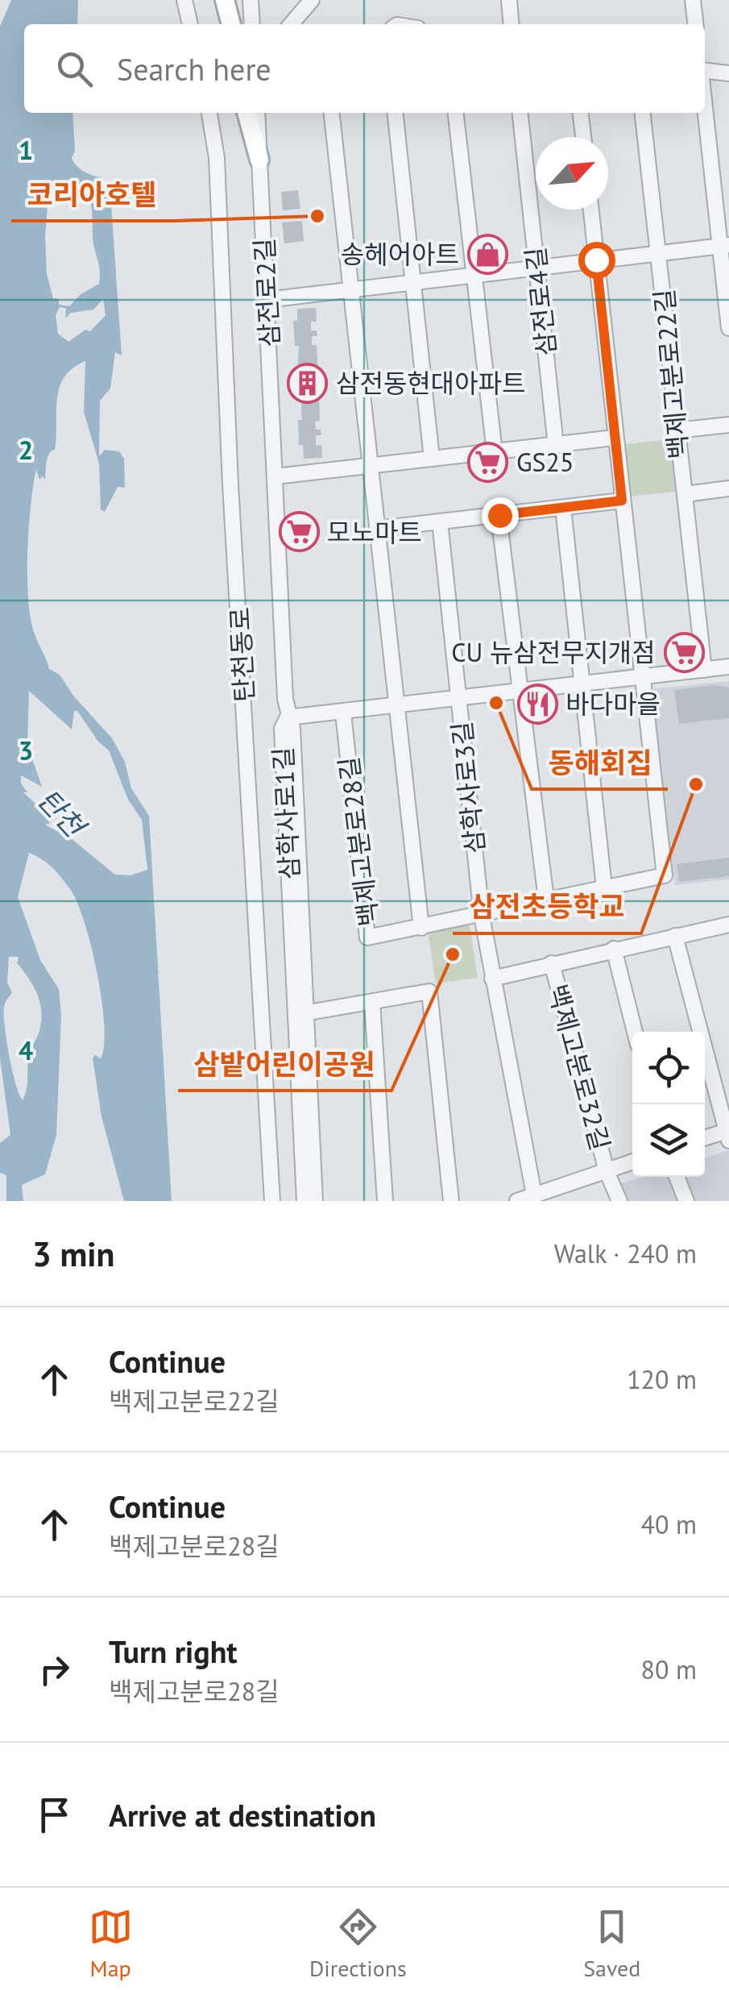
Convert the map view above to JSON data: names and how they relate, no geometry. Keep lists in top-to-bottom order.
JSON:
{
  "streets": {
    "street": [
      "삼전로2길",
      "삼전로4길",
      "백제고분로22길",
      "탄천동로",
      "삼학사로3길",
      "삼학사로1길",
      "백제고분로28길",
      "백제고분로32길"
    ]
  },
  "crossings": [
    ["삼전로2길", "백제고분로22길"],
    ["삼전로2길", "삼학사로1길"],
    ["삼전로4길", "백제고분로22길"],
    ["삼학사로3길", "백제고분로32길"]
  ],
  "water": ["탄천"],
  "places": {
    "other": [
      "코리아호텔",
      "동해회집",
      "삼전초등학교",
      "삼밭어린이공원"
    ],
    "shop": ["송헤어아트"],
    "building": ["삼전동현대아파트"],
    "supermarket": ["GS25", "모노마트", "CU 뉴삼전무지개점"],
    "restaurant": ["바다마을"]
  },
  "north": "top right",
  "page": {
    "search": "Search here",
    "heading": ["3 min", "Walk · 240 m"],
    "list": [
      ["Continue", "백제고분로22길", "120 m"],
      ["Continue", "백제고분로28길", "40 m"],
      ["Turn right", "백제고분로28길", "80 m"],
      "Arrive at destination"
    ],
    "nav": ["Map", "Directions", "Saved"]
  },
  "grid": {
    "rows": [
      "1",
      "2",
      "3",
      "4"
    ]
  }
}
